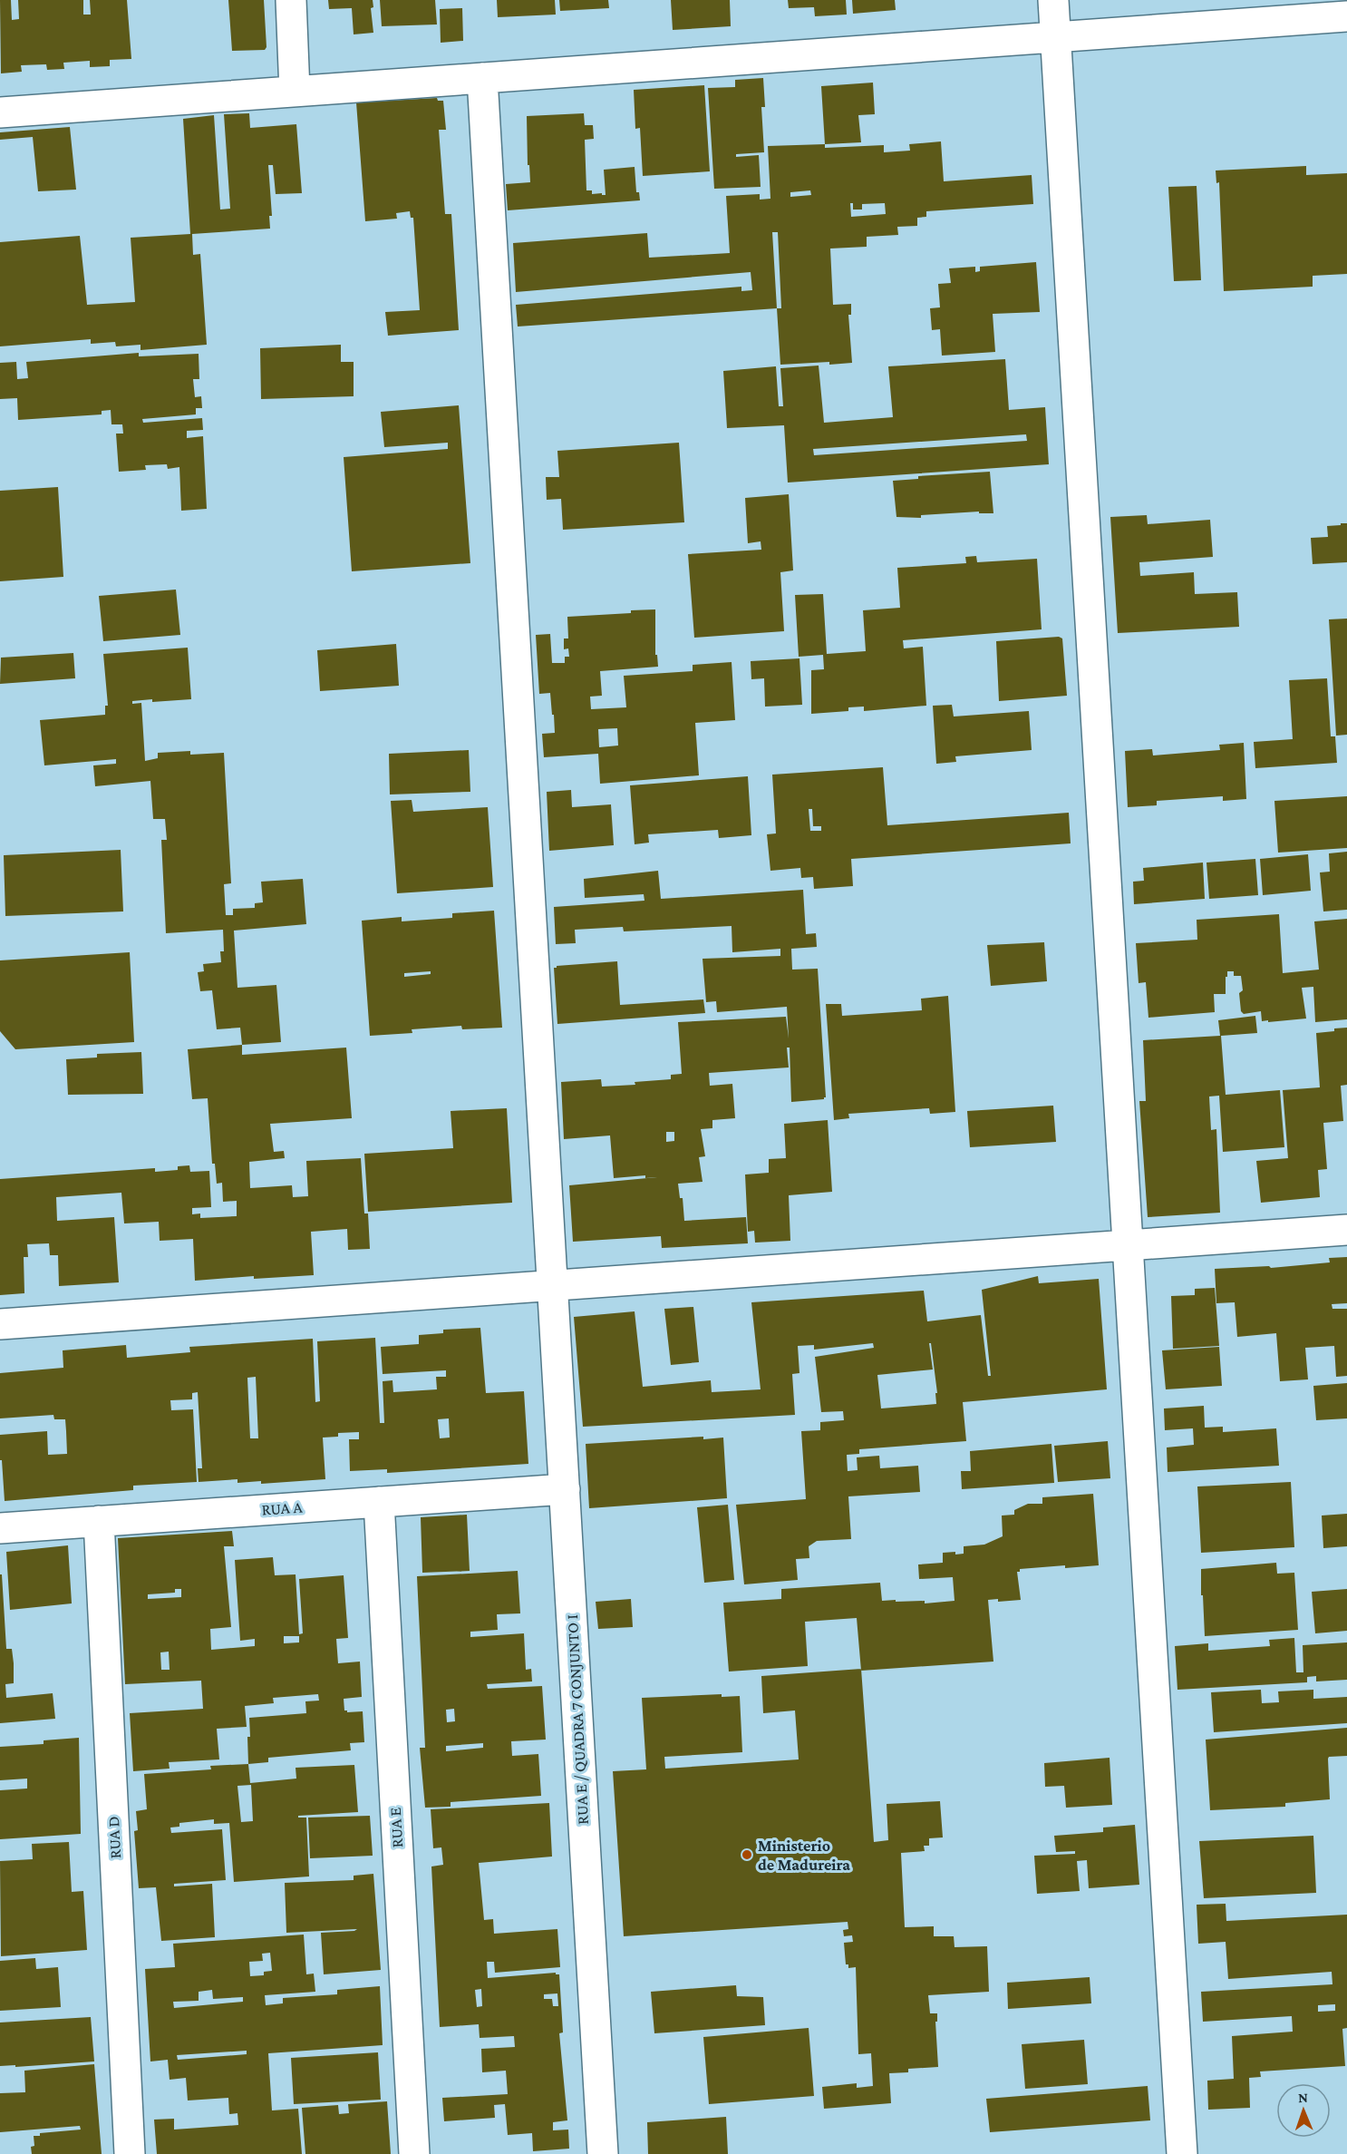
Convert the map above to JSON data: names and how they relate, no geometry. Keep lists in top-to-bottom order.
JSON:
{
  "streets": {
    "street": [
      "RUA A",
      "RUA E / QUADRA 7 CONJUNTO I",
      "RUA E",
      "RUA D"
    ]
  },
  "crossings": [
    ["RUA A", "RUA E / QUADRA 7 CONJUNTO I"],
    ["RUA A", "RUA E"],
    ["RUA A", "RUA D"]
  ],
  "places": ["Ministerio de Madureira"],
  "north": "top"
}
